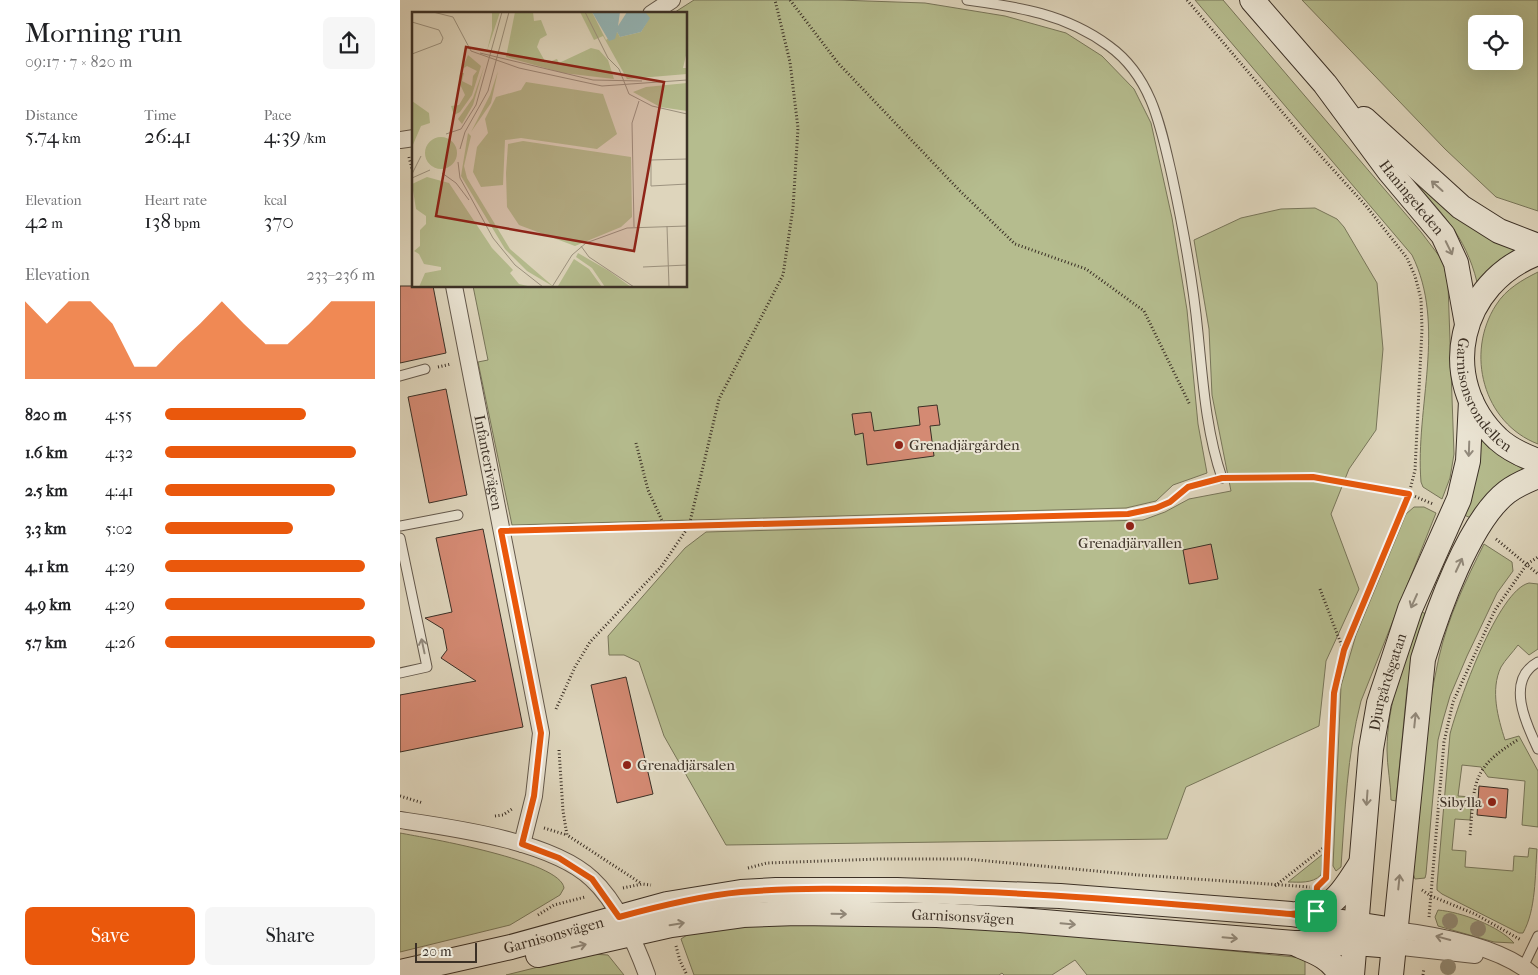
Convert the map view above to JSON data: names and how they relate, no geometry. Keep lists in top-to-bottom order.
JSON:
{
  "streets": {
    "street": [
      "Haningeleden",
      "Garnisonsrondellen",
      "Infanterivägen",
      "Djurgårdsgatan",
      "Garnisonsvägen"
    ]
  },
  "crossings": [
    ["Haningeleden", "Garnisonsrondellen"],
    ["Garnisonsrondellen", "Djurgårdsgatan"],
    ["Djurgårdsgatan", "Garnisonsvägen"]
  ],
  "places": [
    "Grenadjärgården",
    "Grenadjärvallen",
    "Grenadjärsalen",
    "Sibylla"
  ],
  "scale_bar": "20 m",
  "page": {
    "heading": ["Morning run", "09:17 · 7 × 820 m"],
    "stats": [
      ["Distance", "5.74 km"],
      ["Time", "26:41"],
      ["Pace", "4:39 /km"],
      ["Elevation", "42 m"],
      ["Heart rate", "138 bpm"],
      ["kcal", "370"]
    ],
    "chart": ["Elevation", "233–236 m"],
    "list": [
      {
        "name": "820 m",
        "note": "4:55"
      },
      {
        "name": "1.6 km",
        "note": "4:32"
      },
      {
        "name": "2.5 km",
        "note": "4:41"
      },
      {
        "name": "3.3 km",
        "note": "5:02"
      },
      {
        "name": "4.1 km",
        "note": "4:29"
      },
      {
        "name": "4.9 km",
        "note": "4:29"
      },
      {
        "name": "5.7 km",
        "note": "4:26"
      }
    ],
    "buttons": ["Save", "Share"],
    "scale": "20 m"
  }
}
